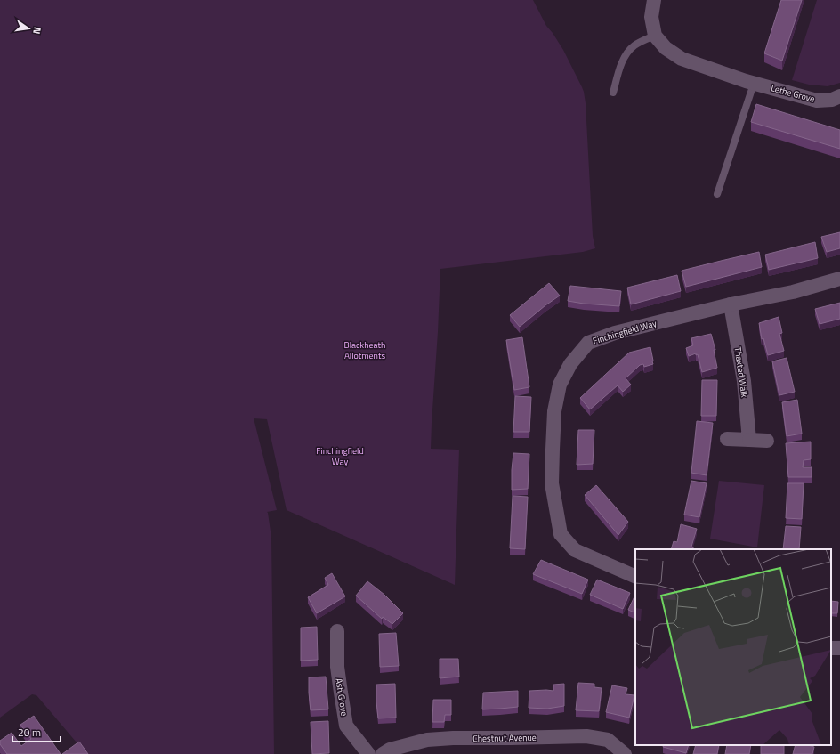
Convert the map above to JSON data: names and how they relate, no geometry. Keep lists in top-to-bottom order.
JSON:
{
  "streets": {
    "street": [
      "Lethe Grove",
      "Finchingfield Way",
      "Thaxted Walk",
      "Ash Grove",
      "Chestnut Avenue"
    ]
  },
  "crossings": [
    ["Finchingfield Way", "Thaxted Walk"]
  ],
  "parks": ["Blackheath Allotments", "Finchingfield Way"],
  "scale_bar": "20 m",
  "north": "right"
}
